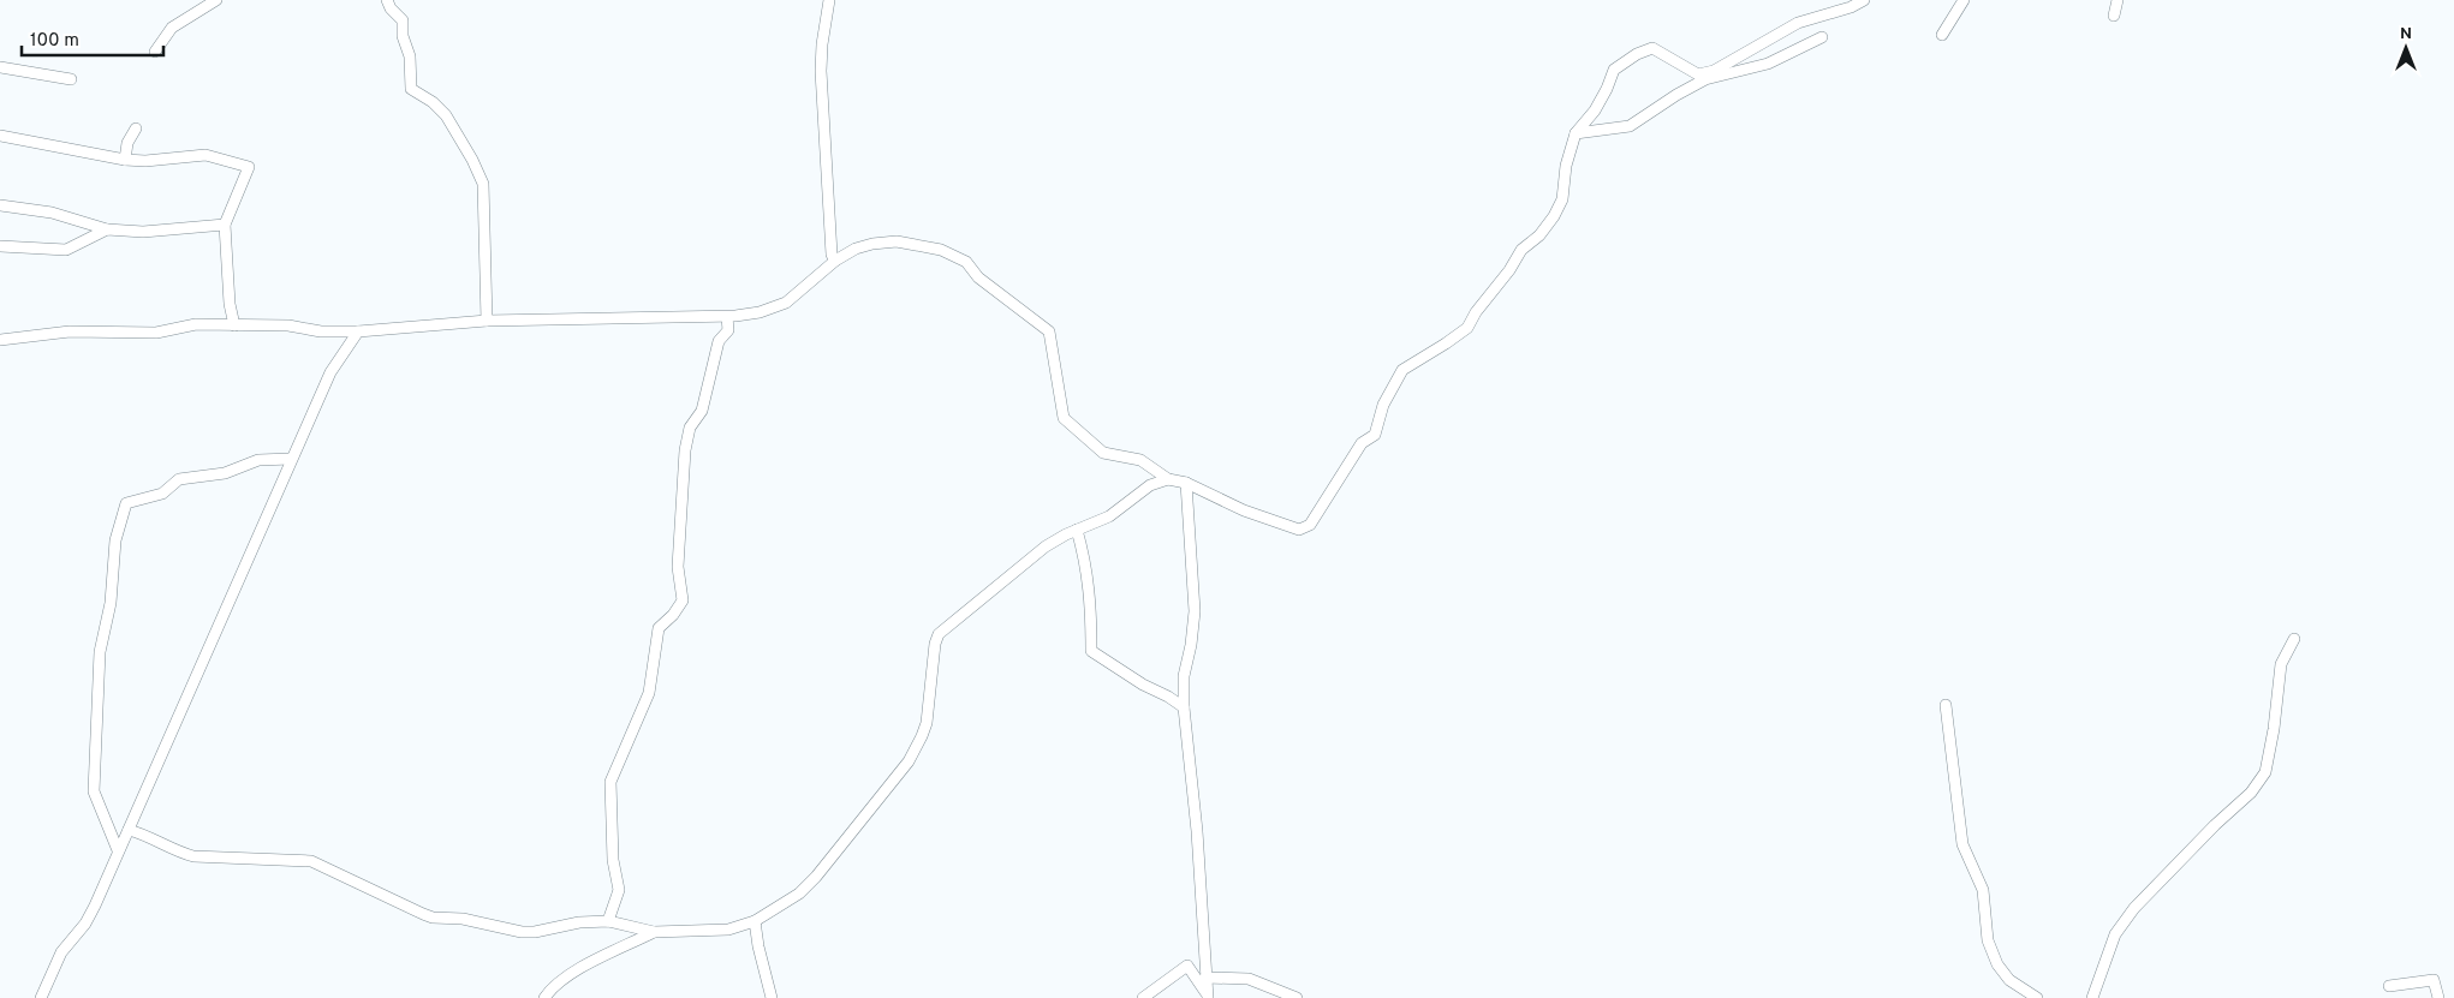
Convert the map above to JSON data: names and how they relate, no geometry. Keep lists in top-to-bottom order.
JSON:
{
  "scale_bar": "100 m",
  "north": "top"
}
